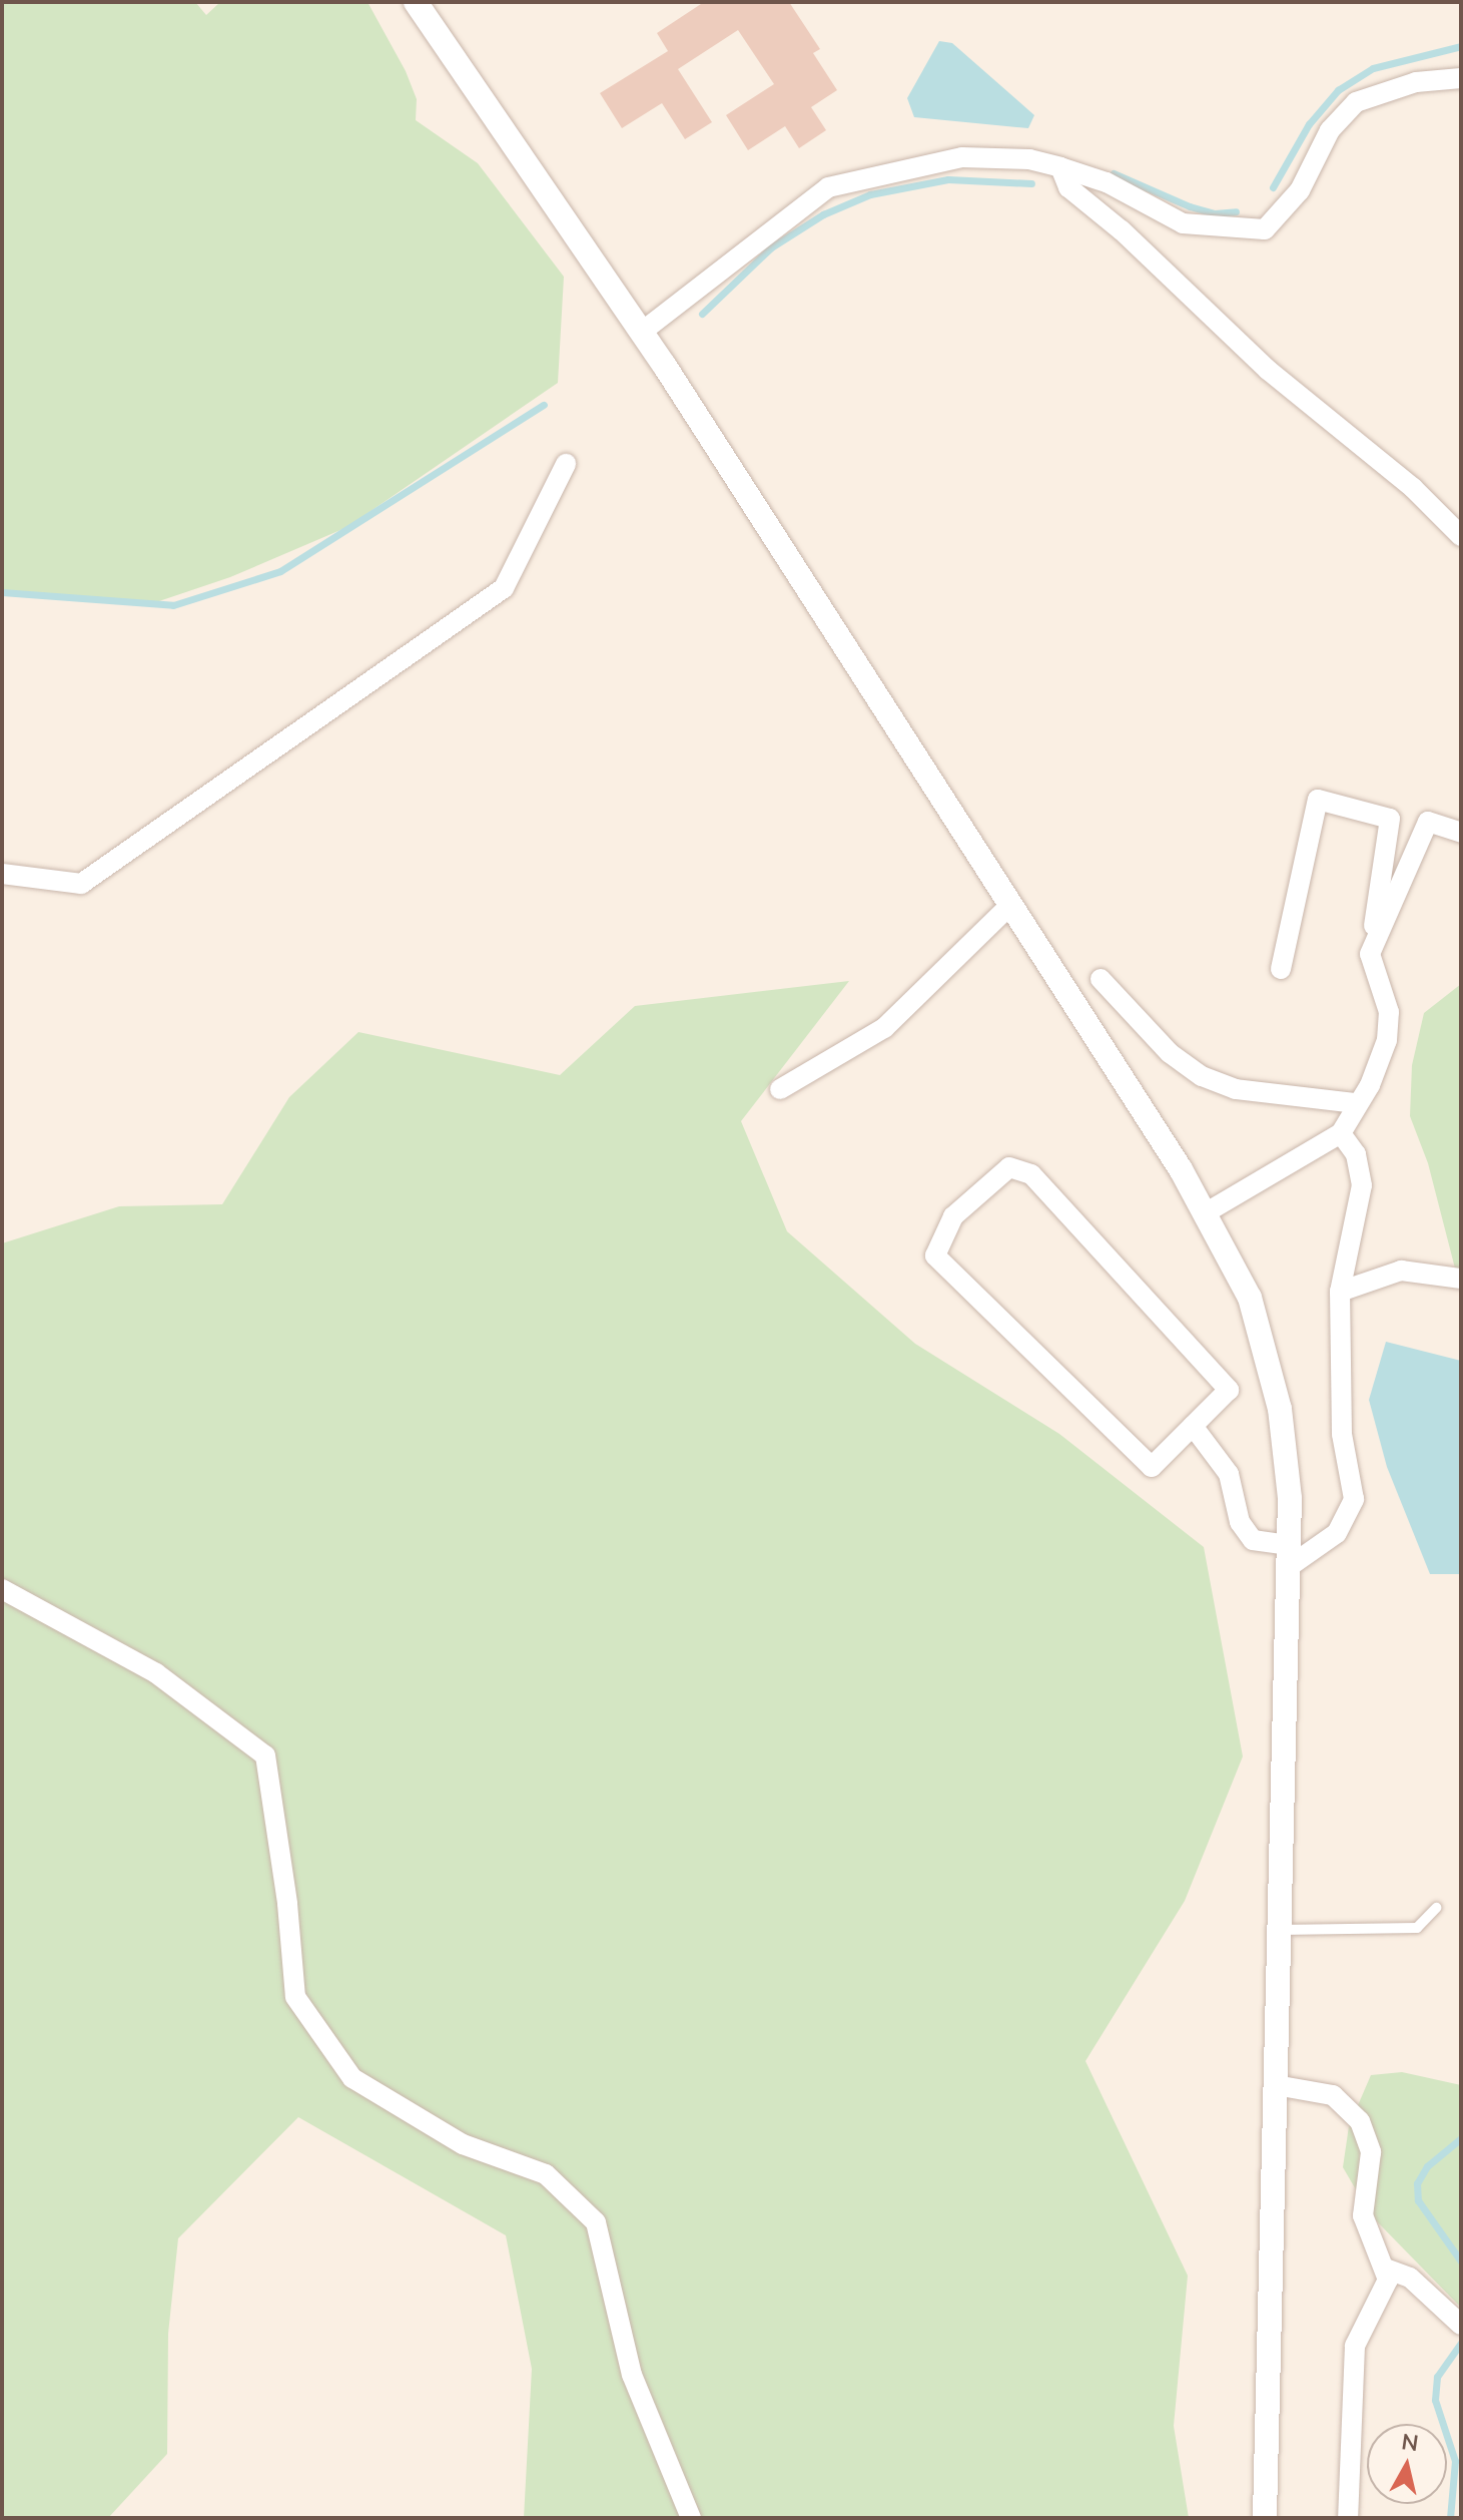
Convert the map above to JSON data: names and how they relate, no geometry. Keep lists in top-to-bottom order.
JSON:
{
  "north": "top"
}
